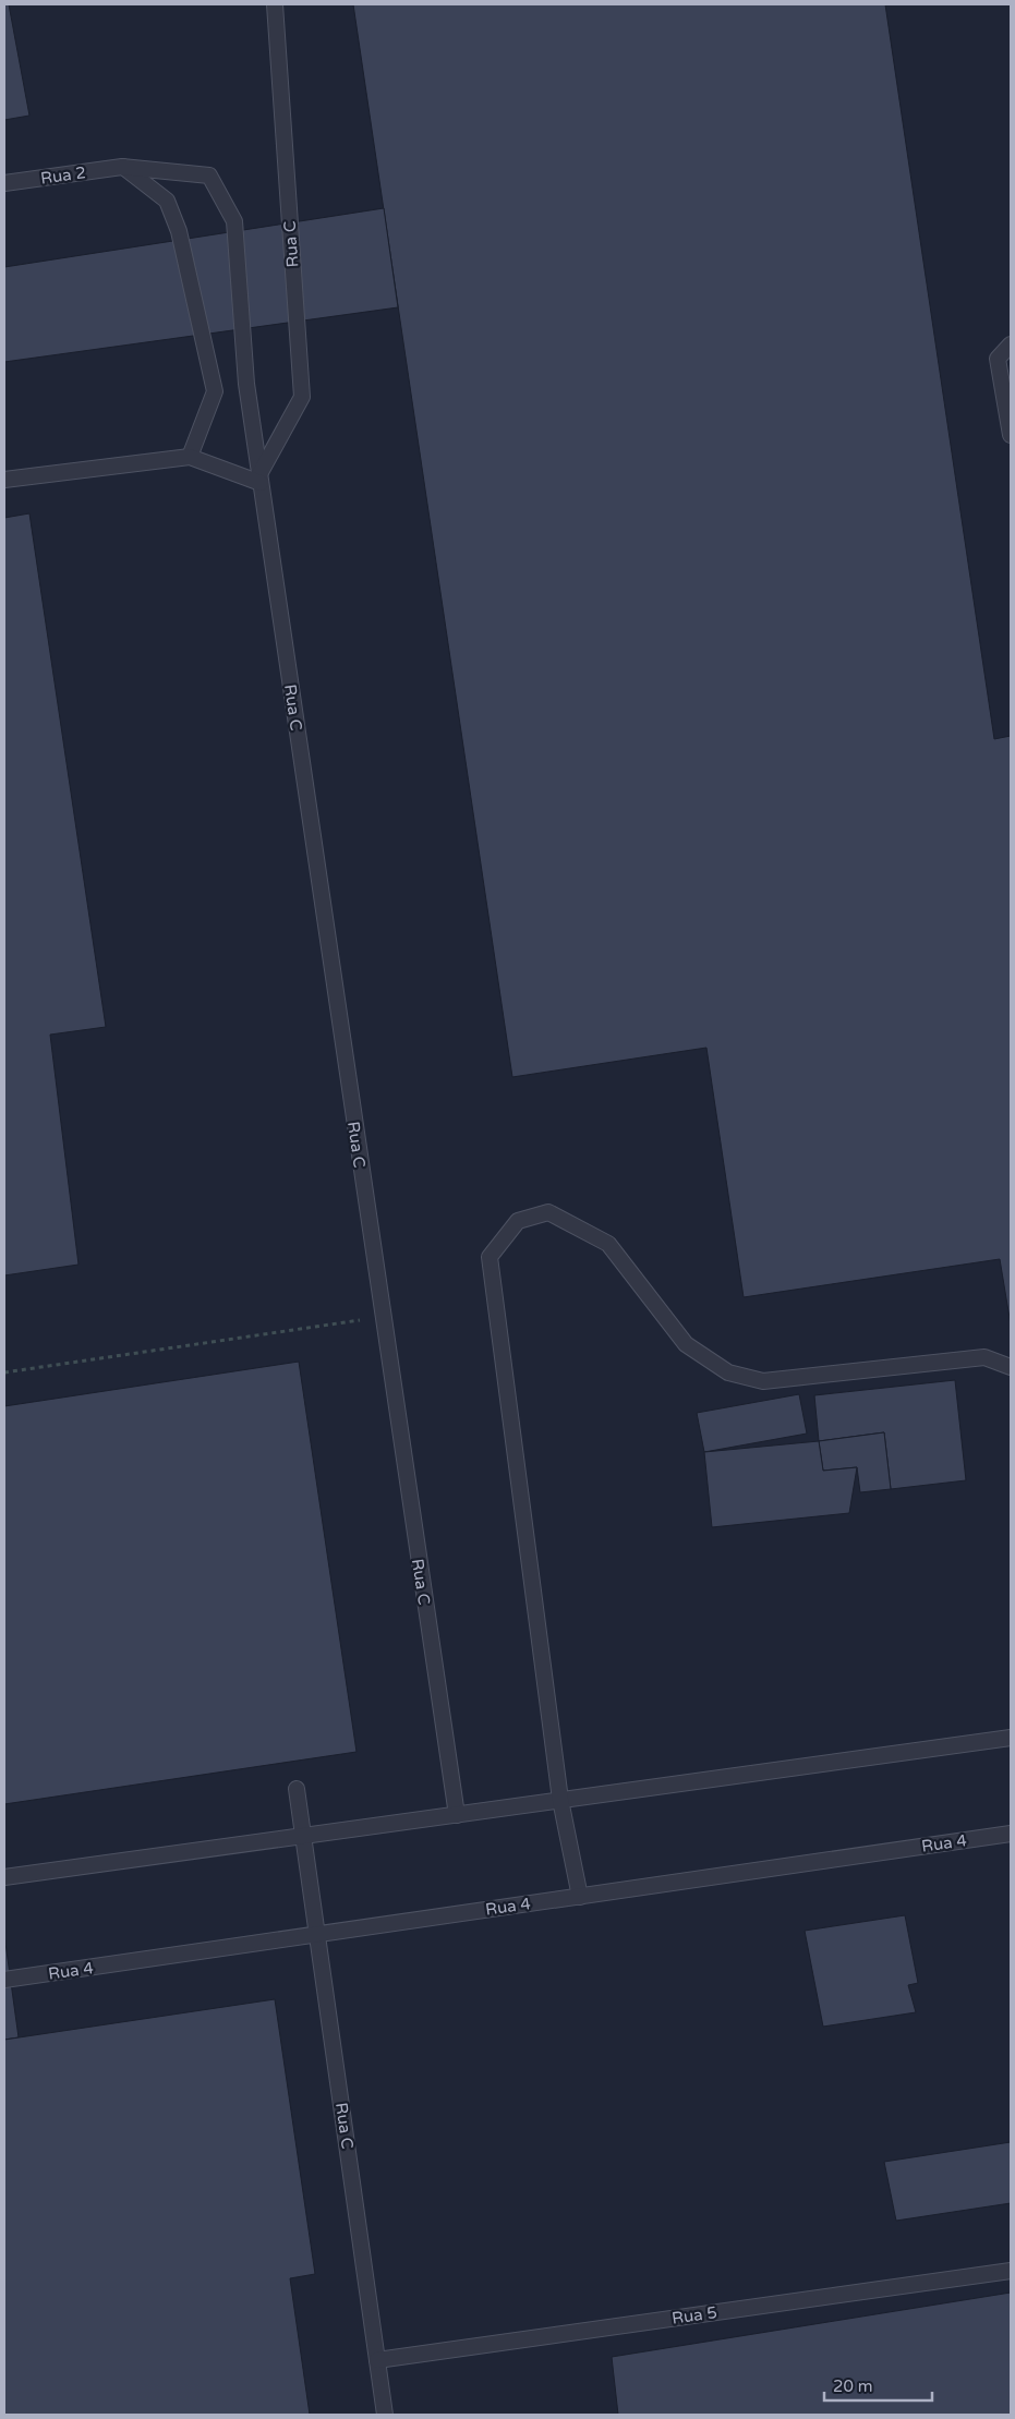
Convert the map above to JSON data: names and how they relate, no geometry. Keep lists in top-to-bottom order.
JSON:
{
  "streets": {
    "lane": [
      "Rua 2",
      "Rua C",
      "Rua 4",
      "Rua 5"
    ]
  },
  "crossings": [
    ["Rua 2", "Rua C"],
    ["Rua C", "Rua 4"],
    ["Rua C", "Rua 5"]
  ],
  "scale_bar": "20 m"
}
